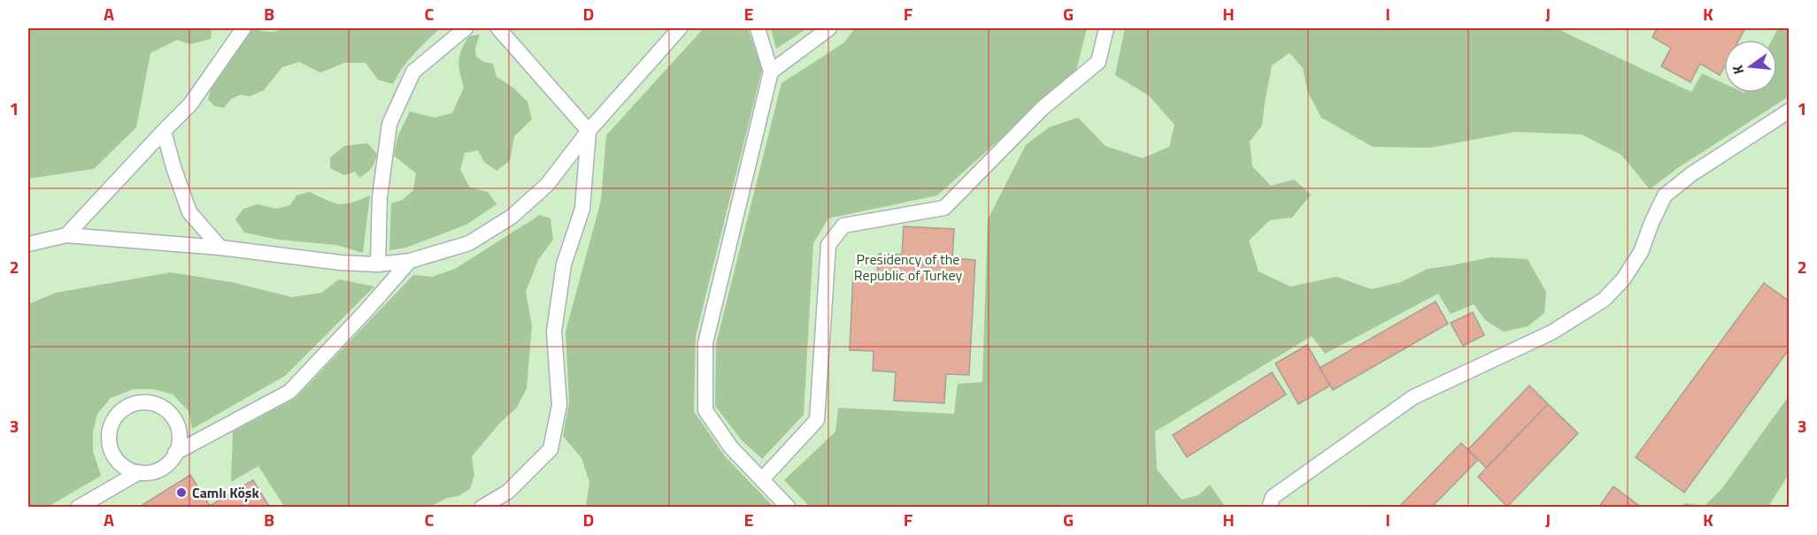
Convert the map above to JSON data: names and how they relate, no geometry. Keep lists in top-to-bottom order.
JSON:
{
  "parks": ["Presidency of the Republic of Turkey"],
  "places": ["Camlı Köşk"],
  "north": "left",
  "grid": {
    "columns": [
      "A",
      "B",
      "C",
      "D",
      "E",
      "F",
      "G",
      "H",
      "I",
      "J",
      "K"
    ],
    "rows": ["1", "2", "3"]
  }
}
